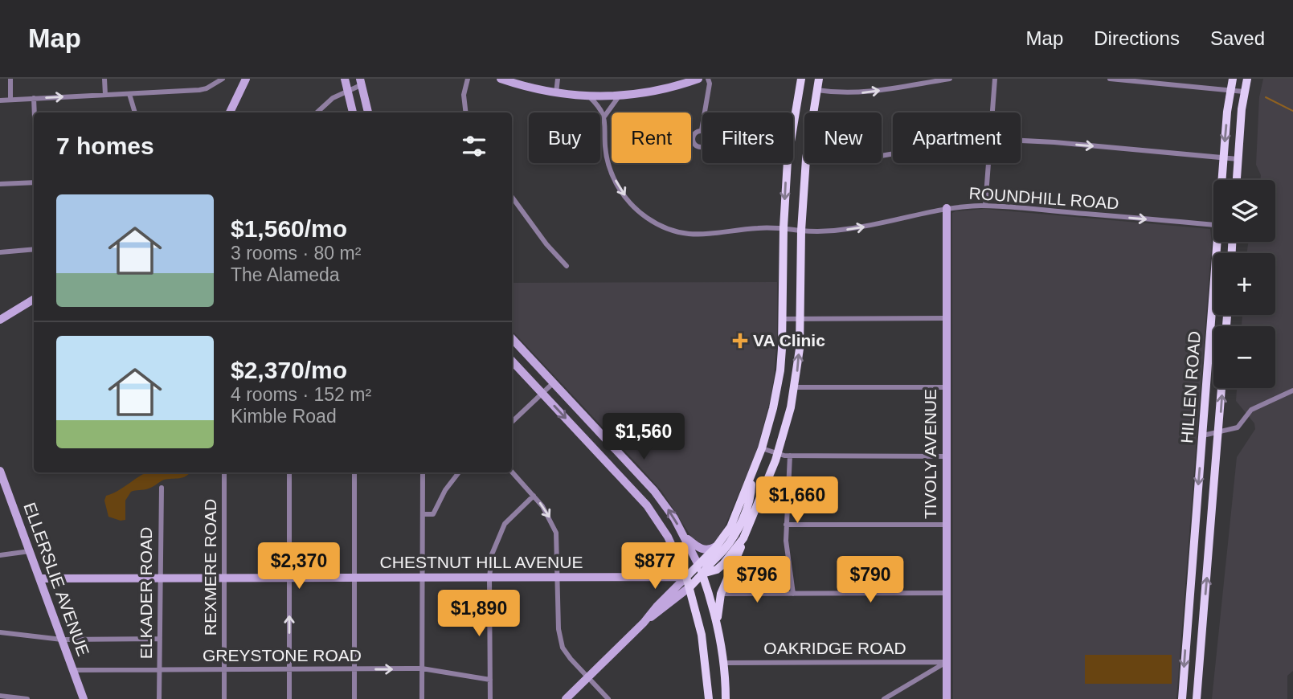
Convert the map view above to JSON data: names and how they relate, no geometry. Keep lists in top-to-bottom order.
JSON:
{
  "streets": {
    "main road": ["HILLEN ROAD"],
    "street": [
      "ROUNDHILL ROAD",
      "TIVOLY AVENUE",
      "CHESTNUT HILL AVENUE",
      "REXMERE ROAD",
      "ELLERSLIE AVENUE",
      "ELKADER ROAD",
      "OAKRIDGE ROAD",
      "GREYSTONE ROAD"
    ]
  },
  "crossings": [
    ["ROUNDHILL ROAD", "TIVOLY AVENUE"],
    ["TIVOLY AVENUE", "OAKRIDGE ROAD"],
    ["CHESTNUT HILL AVENUE", "REXMERE ROAD"],
    ["CHESTNUT HILL AVENUE", "ELLERSLIE AVENUE"],
    ["CHESTNUT HILL AVENUE", "ELKADER ROAD"],
    ["REXMERE ROAD", "GREYSTONE ROAD"],
    ["ELLERSLIE AVENUE", "GREYSTONE ROAD"],
    ["ELKADER ROAD", "GREYSTONE ROAD"]
  ],
  "one_way": ["ROUNDHILL ROAD"],
  "places": {
    "health": ["VA Clinic"]
  },
  "page": {
    "header": "Map",
    "nav": ["Map", "Directions", "Saved"],
    "chip": [
      "Buy",
      "Rent",
      "Filters",
      "New",
      "Apartment"
    ],
    "heading": "7 homes",
    "map_buttons": ["+", "−"],
    "list": [
      {
        "name": "$1,560/mo",
        "note": "3 rooms · 80 m² · The Alameda"
      },
      {
        "name": "$2,370/mo",
        "note": "4 rooms · 152 m² · Kimble Road"
      }
    ],
    "price": [
      "$1,560",
      "$1,660",
      "$2,370",
      "$877",
      "$796",
      "$790",
      "$1,890"
    ]
  }
}
